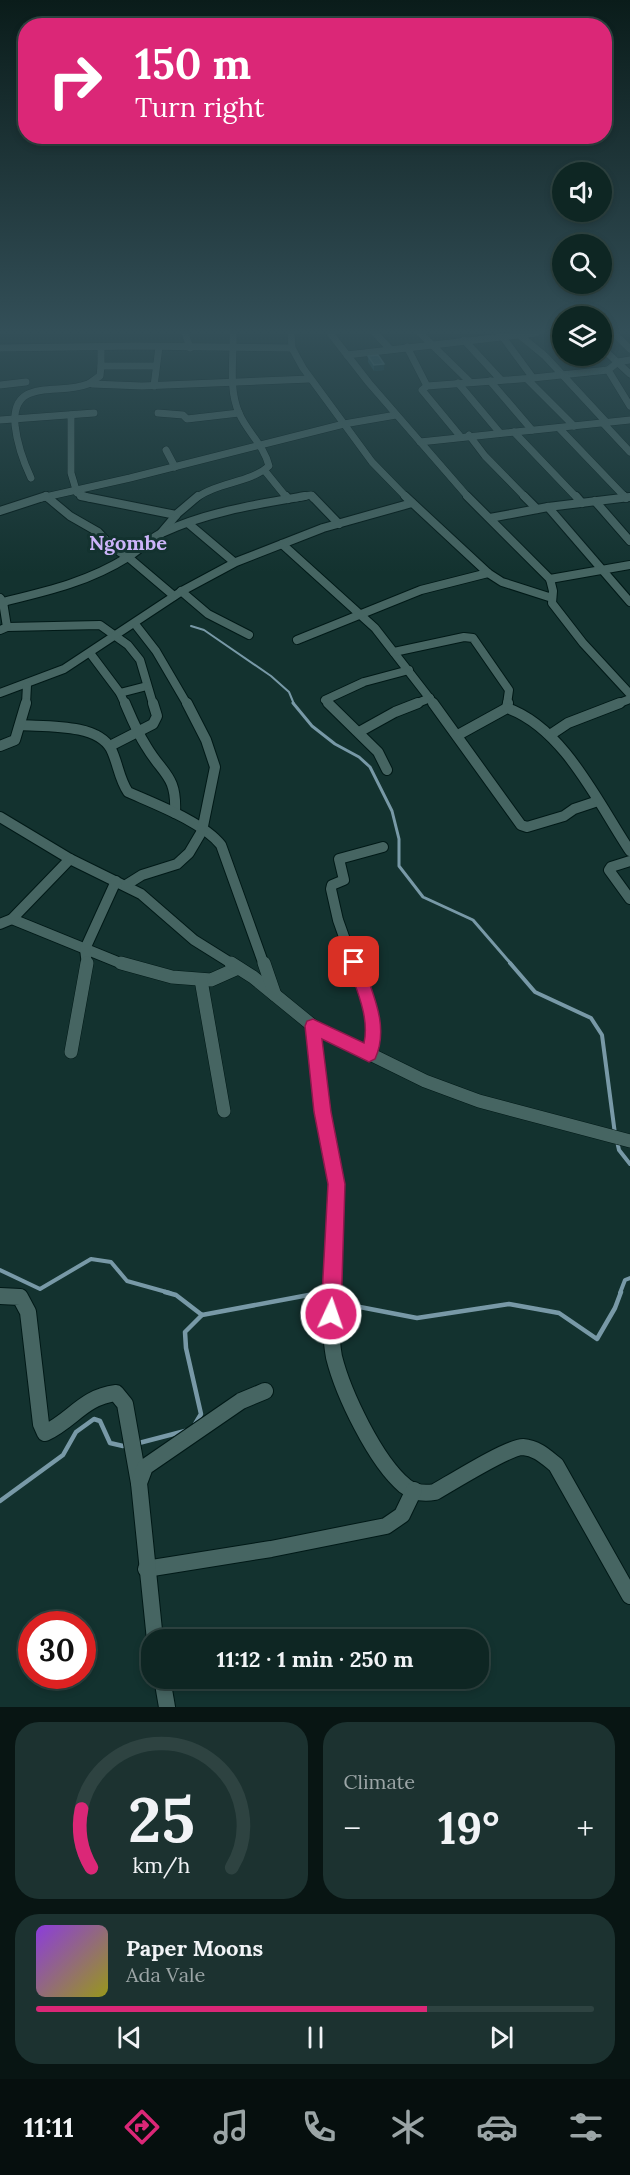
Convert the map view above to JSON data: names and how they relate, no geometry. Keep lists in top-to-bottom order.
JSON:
{
  "districts": ["Ngombe"],
  "page": {
    "turn": ["150 m", "Turn right"],
    "limit": "30",
    "trip": "11:12 · 1 min · 250 m",
    "tile": "Climate",
    "heat": ["−", "19°", "+"],
    "song": ["Paper Moons", "Ada Vale"],
    "tabs": "11:11",
    "gauge": ["25", "km/h"]
  }
}
